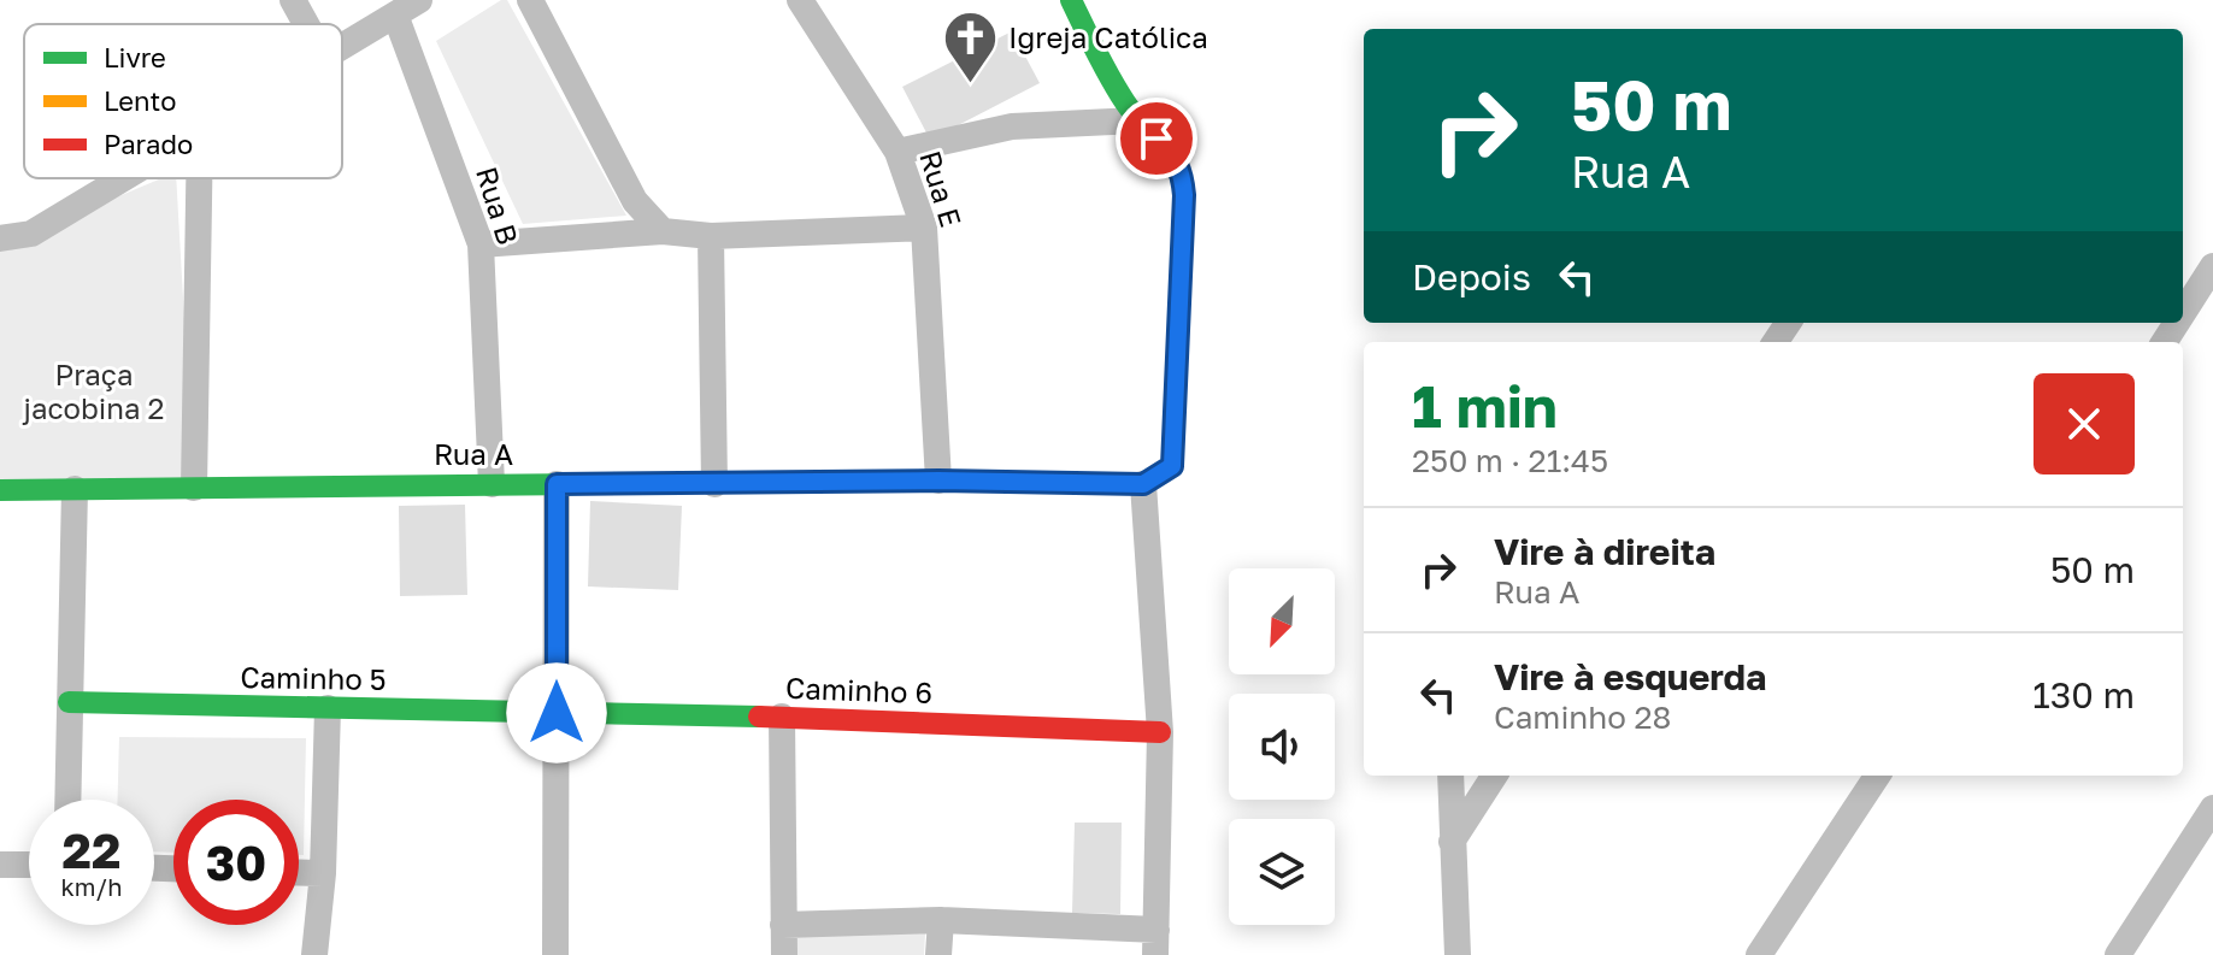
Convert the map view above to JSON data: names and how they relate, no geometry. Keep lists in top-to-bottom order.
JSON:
{
  "streets": {
    "street": [
      "Rua E",
      "Rua B",
      "Rua A",
      "Caminho 5",
      "Caminho 6"
    ]
  },
  "crossings": [
    ["Rua E", "Rua A"],
    ["Rua B", "Rua A"],
    ["Caminho 5", "Caminho 6"]
  ],
  "parks": ["Praça jacobina 2"],
  "places": {
    "church": ["Igreja Católica"]
  },
  "legend": ["Livre", "Lento", "Parado"],
  "north": "bottom left",
  "page": {
    "turn": ["50 m", "Rua A"],
    "then": "Depois",
    "heading": ["1 min", "250 m · 21:45"],
    "list": [
      {
        "name": "Vire à direita",
        "note": "Rua A",
        "value": "50 m"
      },
      {
        "name": "Vire à esquerda",
        "note": "Caminho 28",
        "value": "130 m"
      }
    ],
    "speed": "22 km/h",
    "limit": "30"
  }
}
